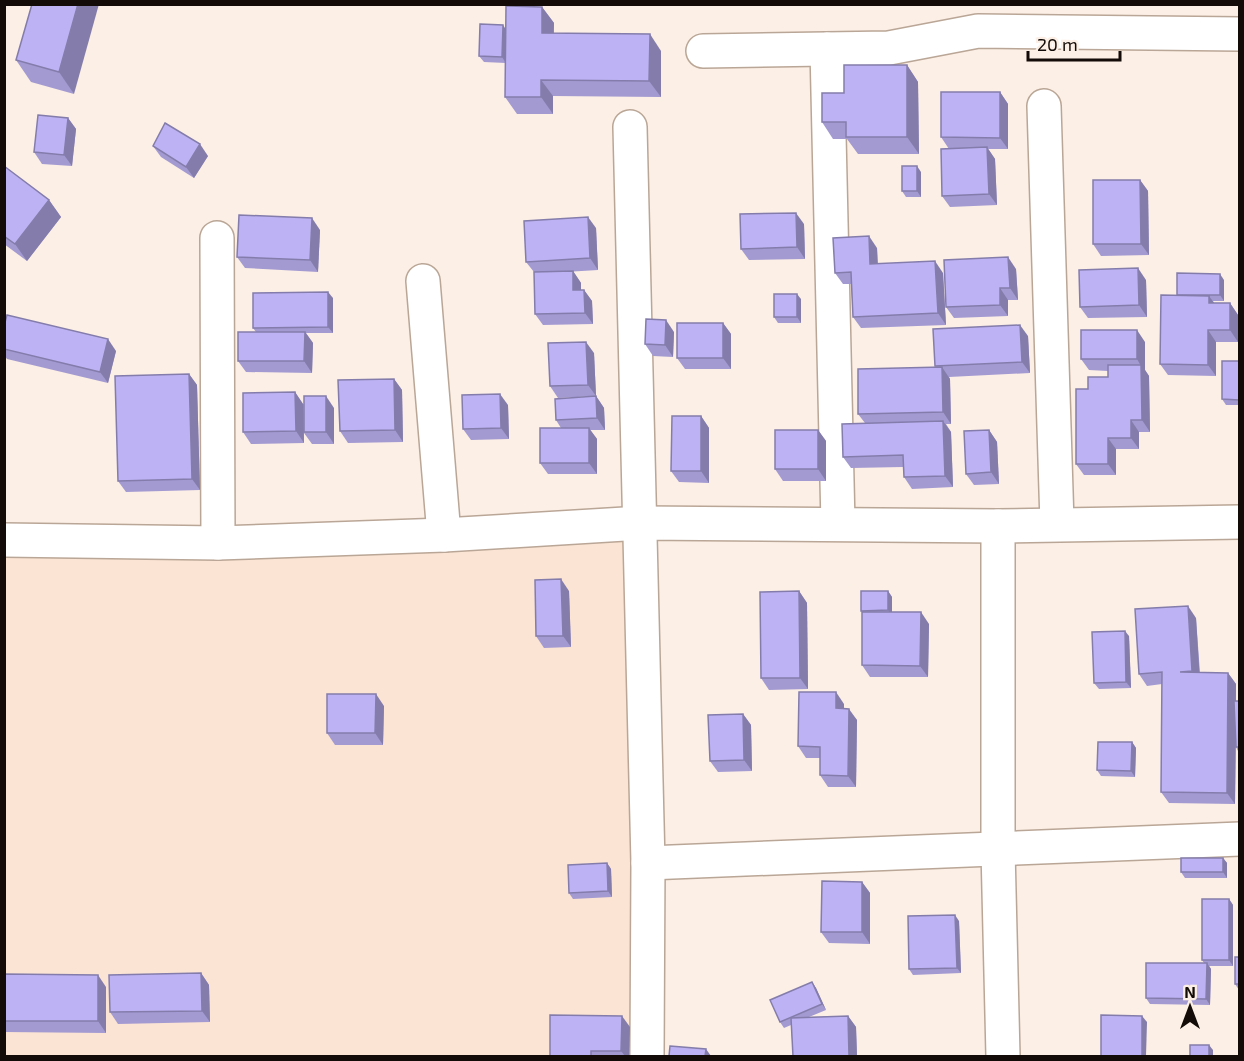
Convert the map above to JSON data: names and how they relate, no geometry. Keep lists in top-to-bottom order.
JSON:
{
  "scale_bar": "20 m",
  "north": "top"
}
